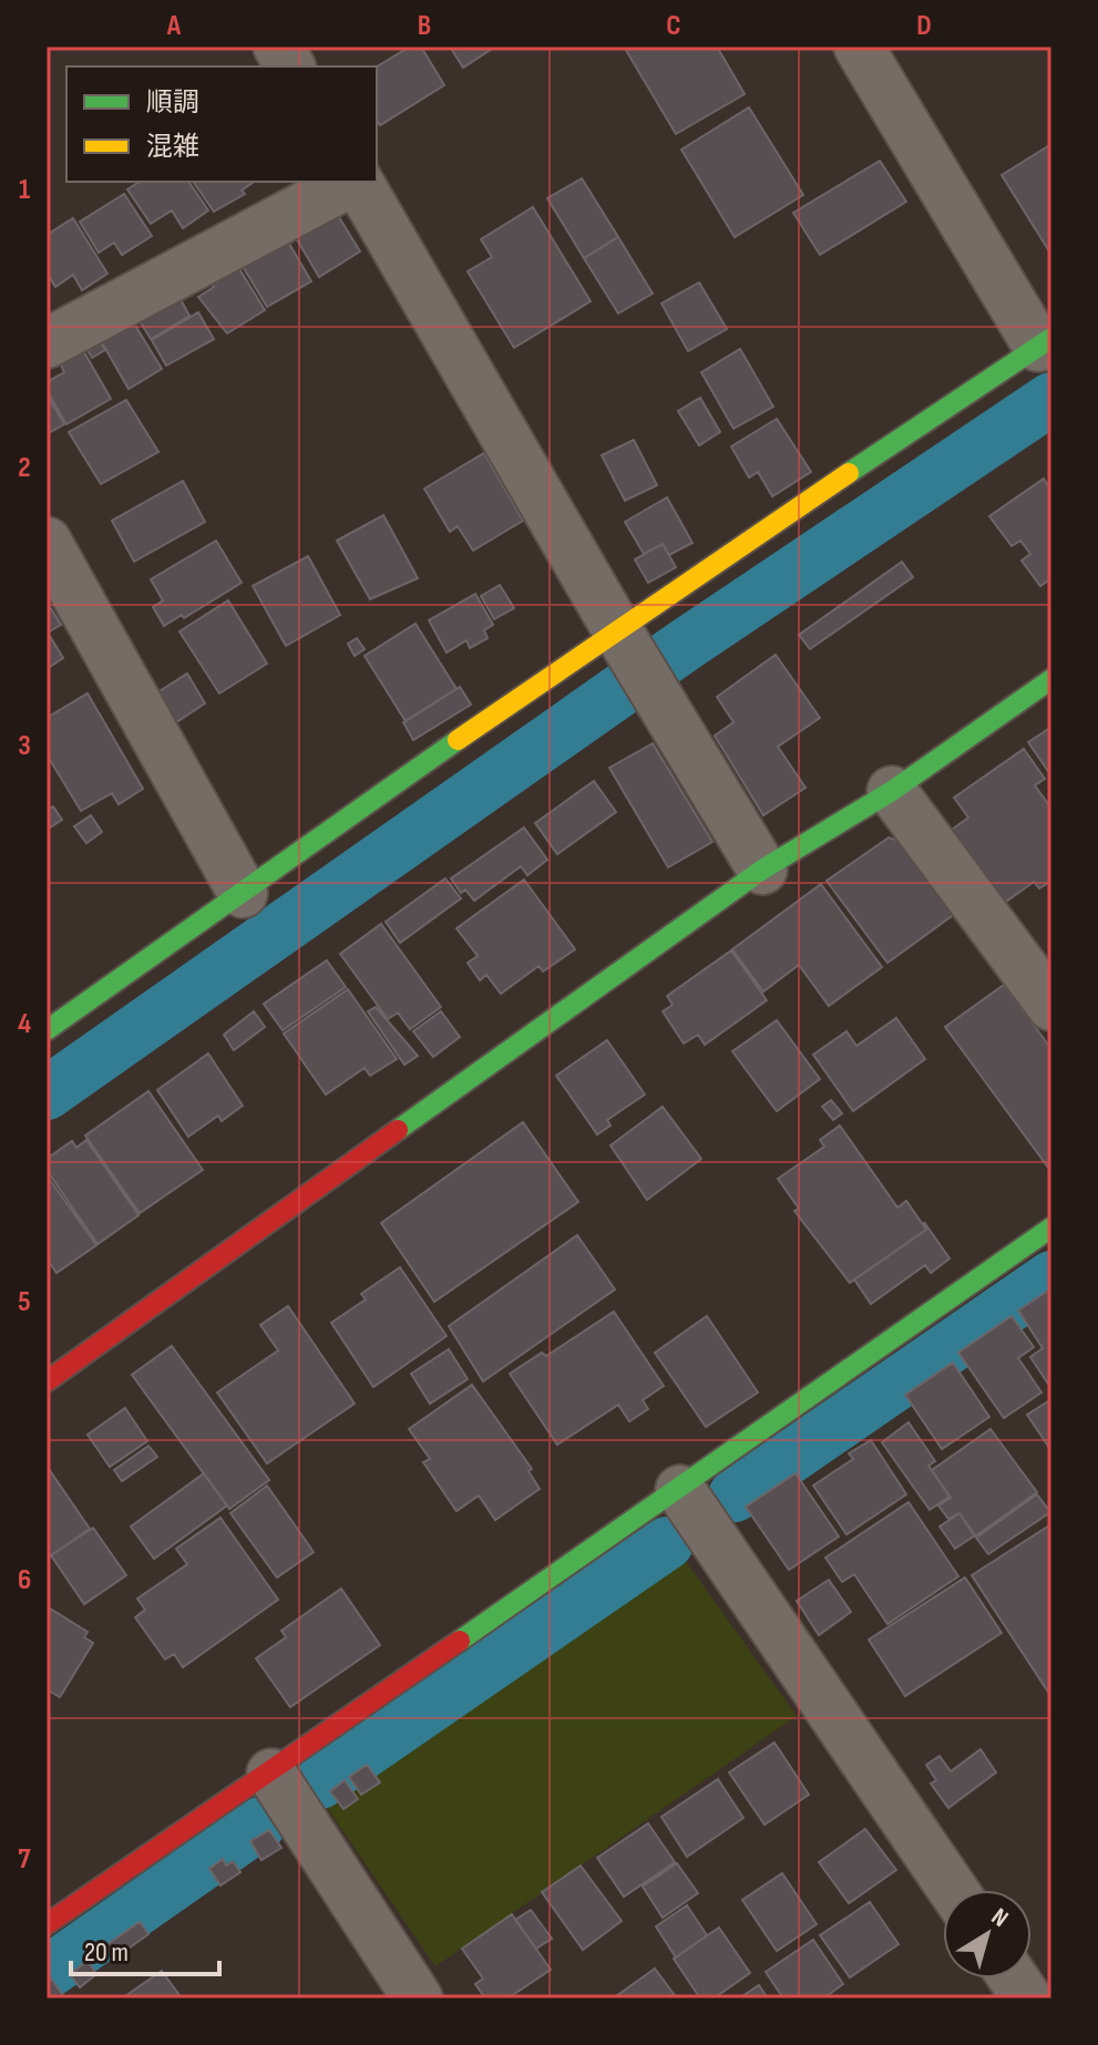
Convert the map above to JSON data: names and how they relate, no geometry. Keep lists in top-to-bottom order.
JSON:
{
  "legend": ["順調", "混雑"],
  "scale_bar": "20 m",
  "north": "top right",
  "grid": {
    "columns": [
      "A",
      "B",
      "C",
      "D"
    ],
    "rows": [
      "1",
      "2",
      "3",
      "4",
      "5",
      "6",
      "7"
    ]
  }
}
